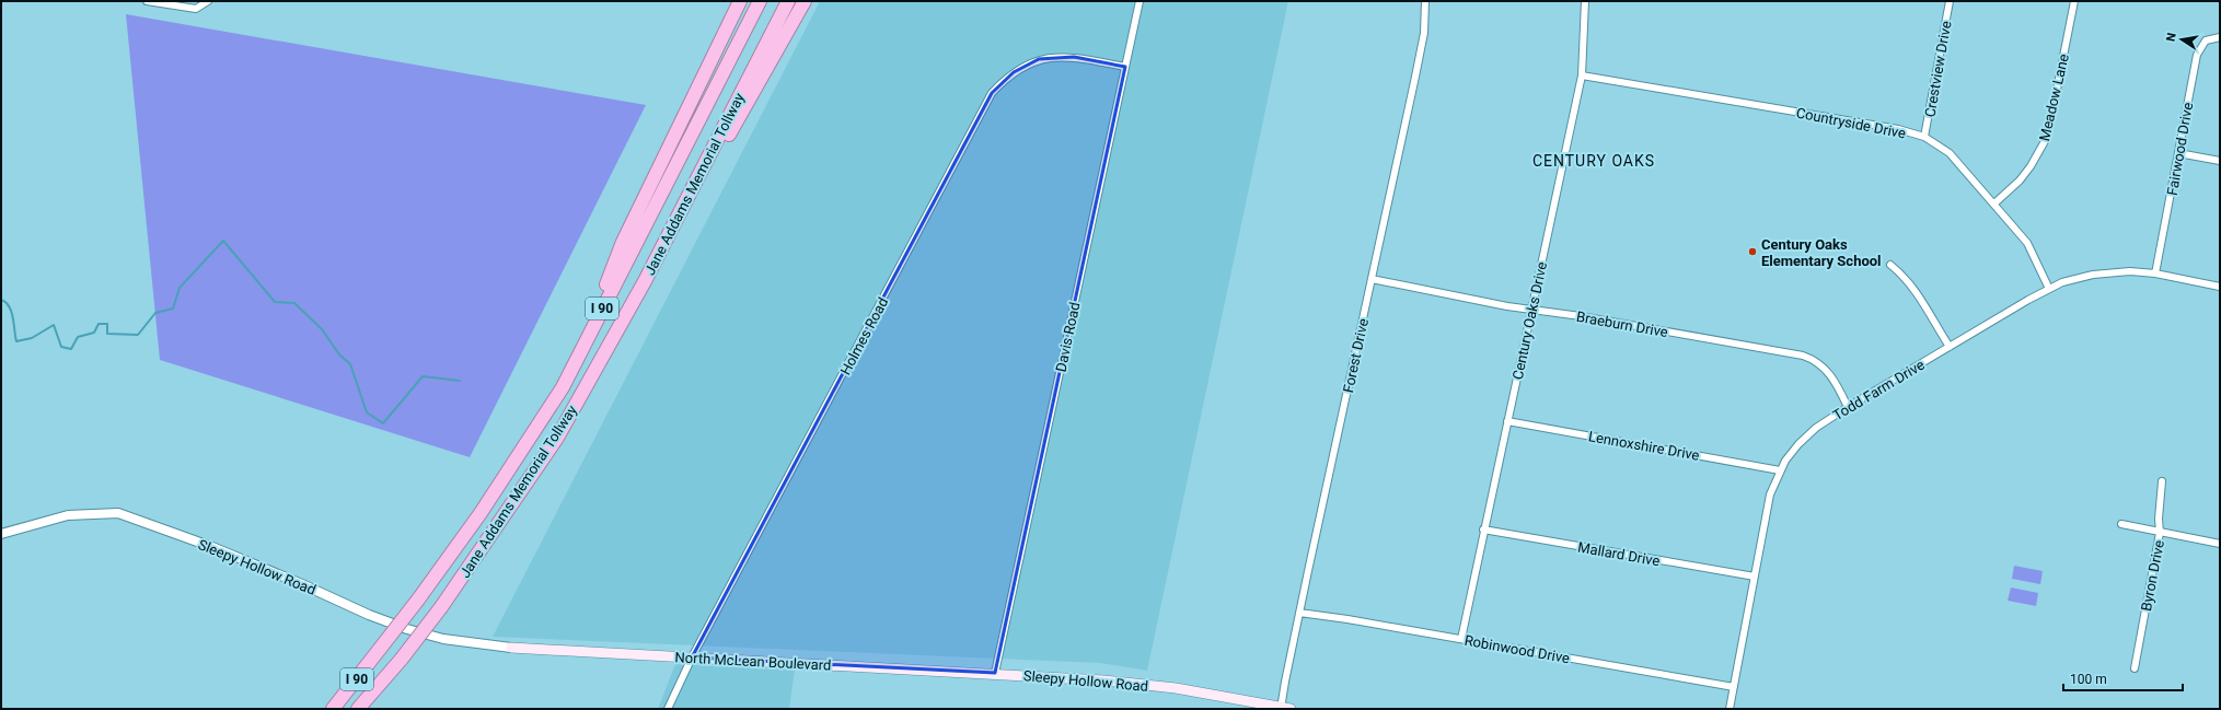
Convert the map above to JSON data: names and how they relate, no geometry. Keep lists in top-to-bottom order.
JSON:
{
  "streets": {
    "highway": ["Jane Addams Memorial Tollway", "I 90"],
    "main road": ["Sleepy Hollow Road", "North McLean Boulevard"],
    "street": [
      "Crestview Drive",
      "Meadow Lane",
      "Countryside Drive",
      "Fairwood Drive",
      "Century Oaks Drive",
      "Braeburn Drive",
      "Holmes Road",
      "Davis Road",
      "Forest Drive",
      "Todd Farm Drive",
      "Lennoxshire Drive",
      "Mallard Drive",
      "Byron Drive",
      "Robinwood Drive"
    ]
  },
  "crossings": [
    ["Crestview Drive", "Countryside Drive"],
    ["Meadow Lane", "Countryside Drive"],
    ["Countryside Drive", "Century Oaks Drive"],
    ["Countryside Drive", "Todd Farm Drive"],
    ["Fairwood Drive", "Todd Farm Drive"],
    ["Century Oaks Drive", "Braeburn Drive"],
    ["Century Oaks Drive", "Lennoxshire Drive"],
    ["Century Oaks Drive", "Mallard Drive"],
    ["Century Oaks Drive", "Robinwood Drive"],
    ["Braeburn Drive", "Forest Drive"],
    ["Braeburn Drive", "Todd Farm Drive"],
    ["Holmes Road", "Davis Road"],
    ["Holmes Road", "North McLean Boulevard"],
    ["Davis Road", "Sleepy Hollow Road"],
    ["Davis Road", "North McLean Boulevard"],
    ["Forest Drive", "Sleepy Hollow Road"],
    ["Forest Drive", "Robinwood Drive"],
    ["Todd Farm Drive", "Lennoxshire Drive"],
    ["Todd Farm Drive", "Mallard Drive"],
    ["Todd Farm Drive", "Robinwood Drive"],
    ["Sleepy Hollow Road", "North McLean Boulevard"]
  ],
  "districts": ["CENTURY OAKS"],
  "places": ["Century Oaks Elementary School"],
  "scale_bar": "100 m",
  "north": "left"
}
